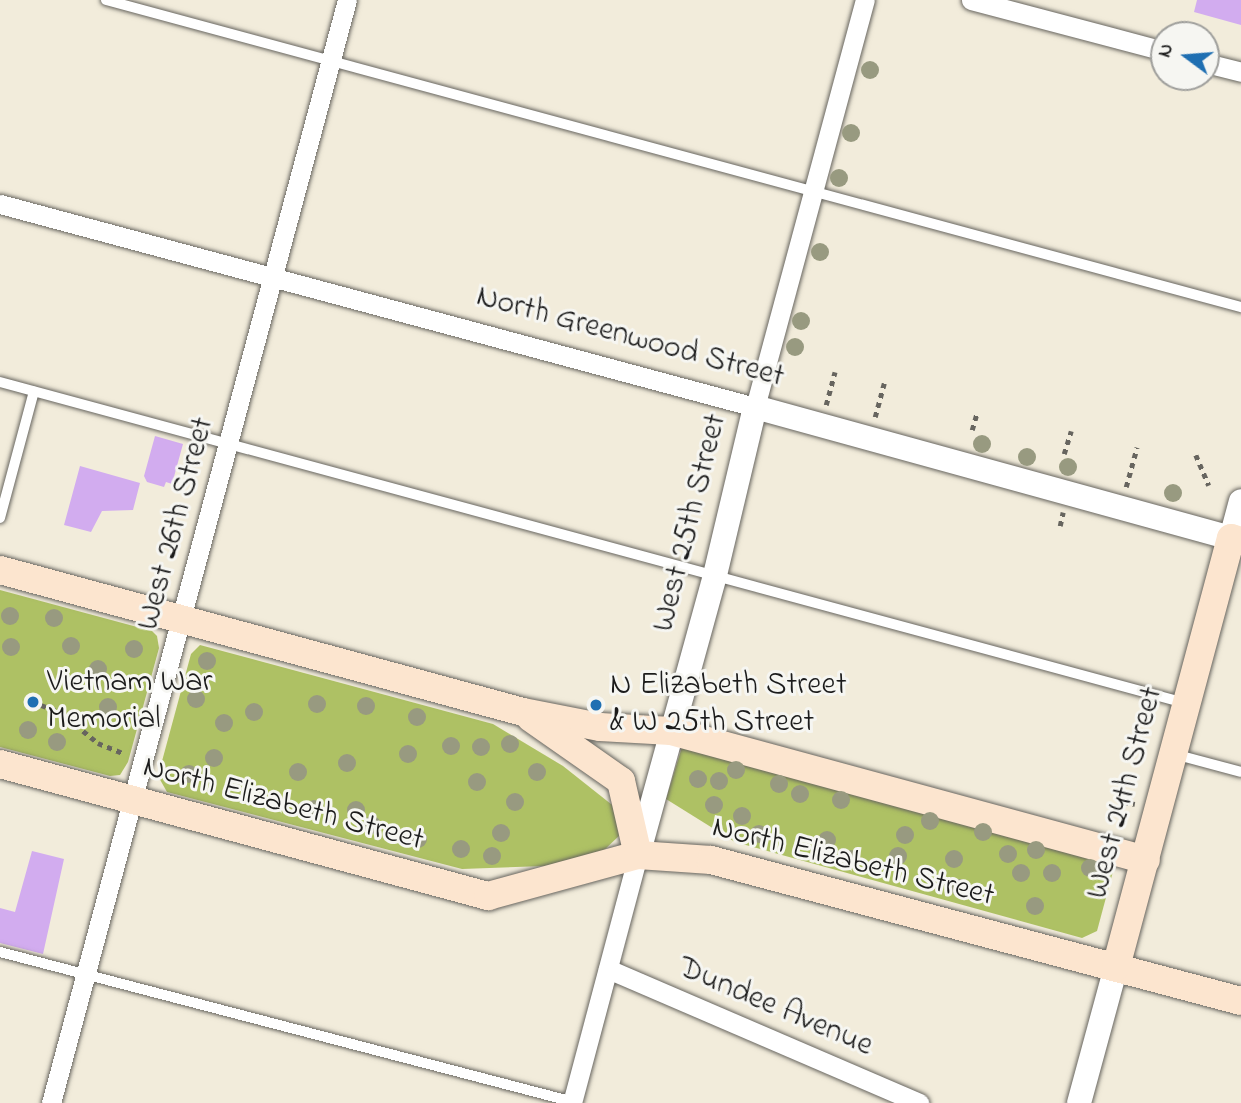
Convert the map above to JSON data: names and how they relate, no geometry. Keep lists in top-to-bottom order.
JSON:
{
  "streets": {
    "main road": ["West 24th Street", "North Elizabeth Street"],
    "street": [
      "North Greenwood Street",
      "West 25th Street",
      "West 26th Street",
      "Dundee Avenue"
    ]
  },
  "crossings": [
    ["North Greenwood Street", "West 25th Street"],
    ["North Greenwood Street", "West 26th Street"],
    ["North Greenwood Street", "West 24th Street"],
    ["West 25th Street", "North Elizabeth Street"],
    ["West 25th Street", "Dundee Avenue"],
    ["West 26th Street", "North Elizabeth Street"],
    ["West 24th Street", "North Elizabeth Street"]
  ],
  "places": ["Vietnam War Memorial", "N Elizabeth Street & W 25th Street"],
  "north": "left"
}
